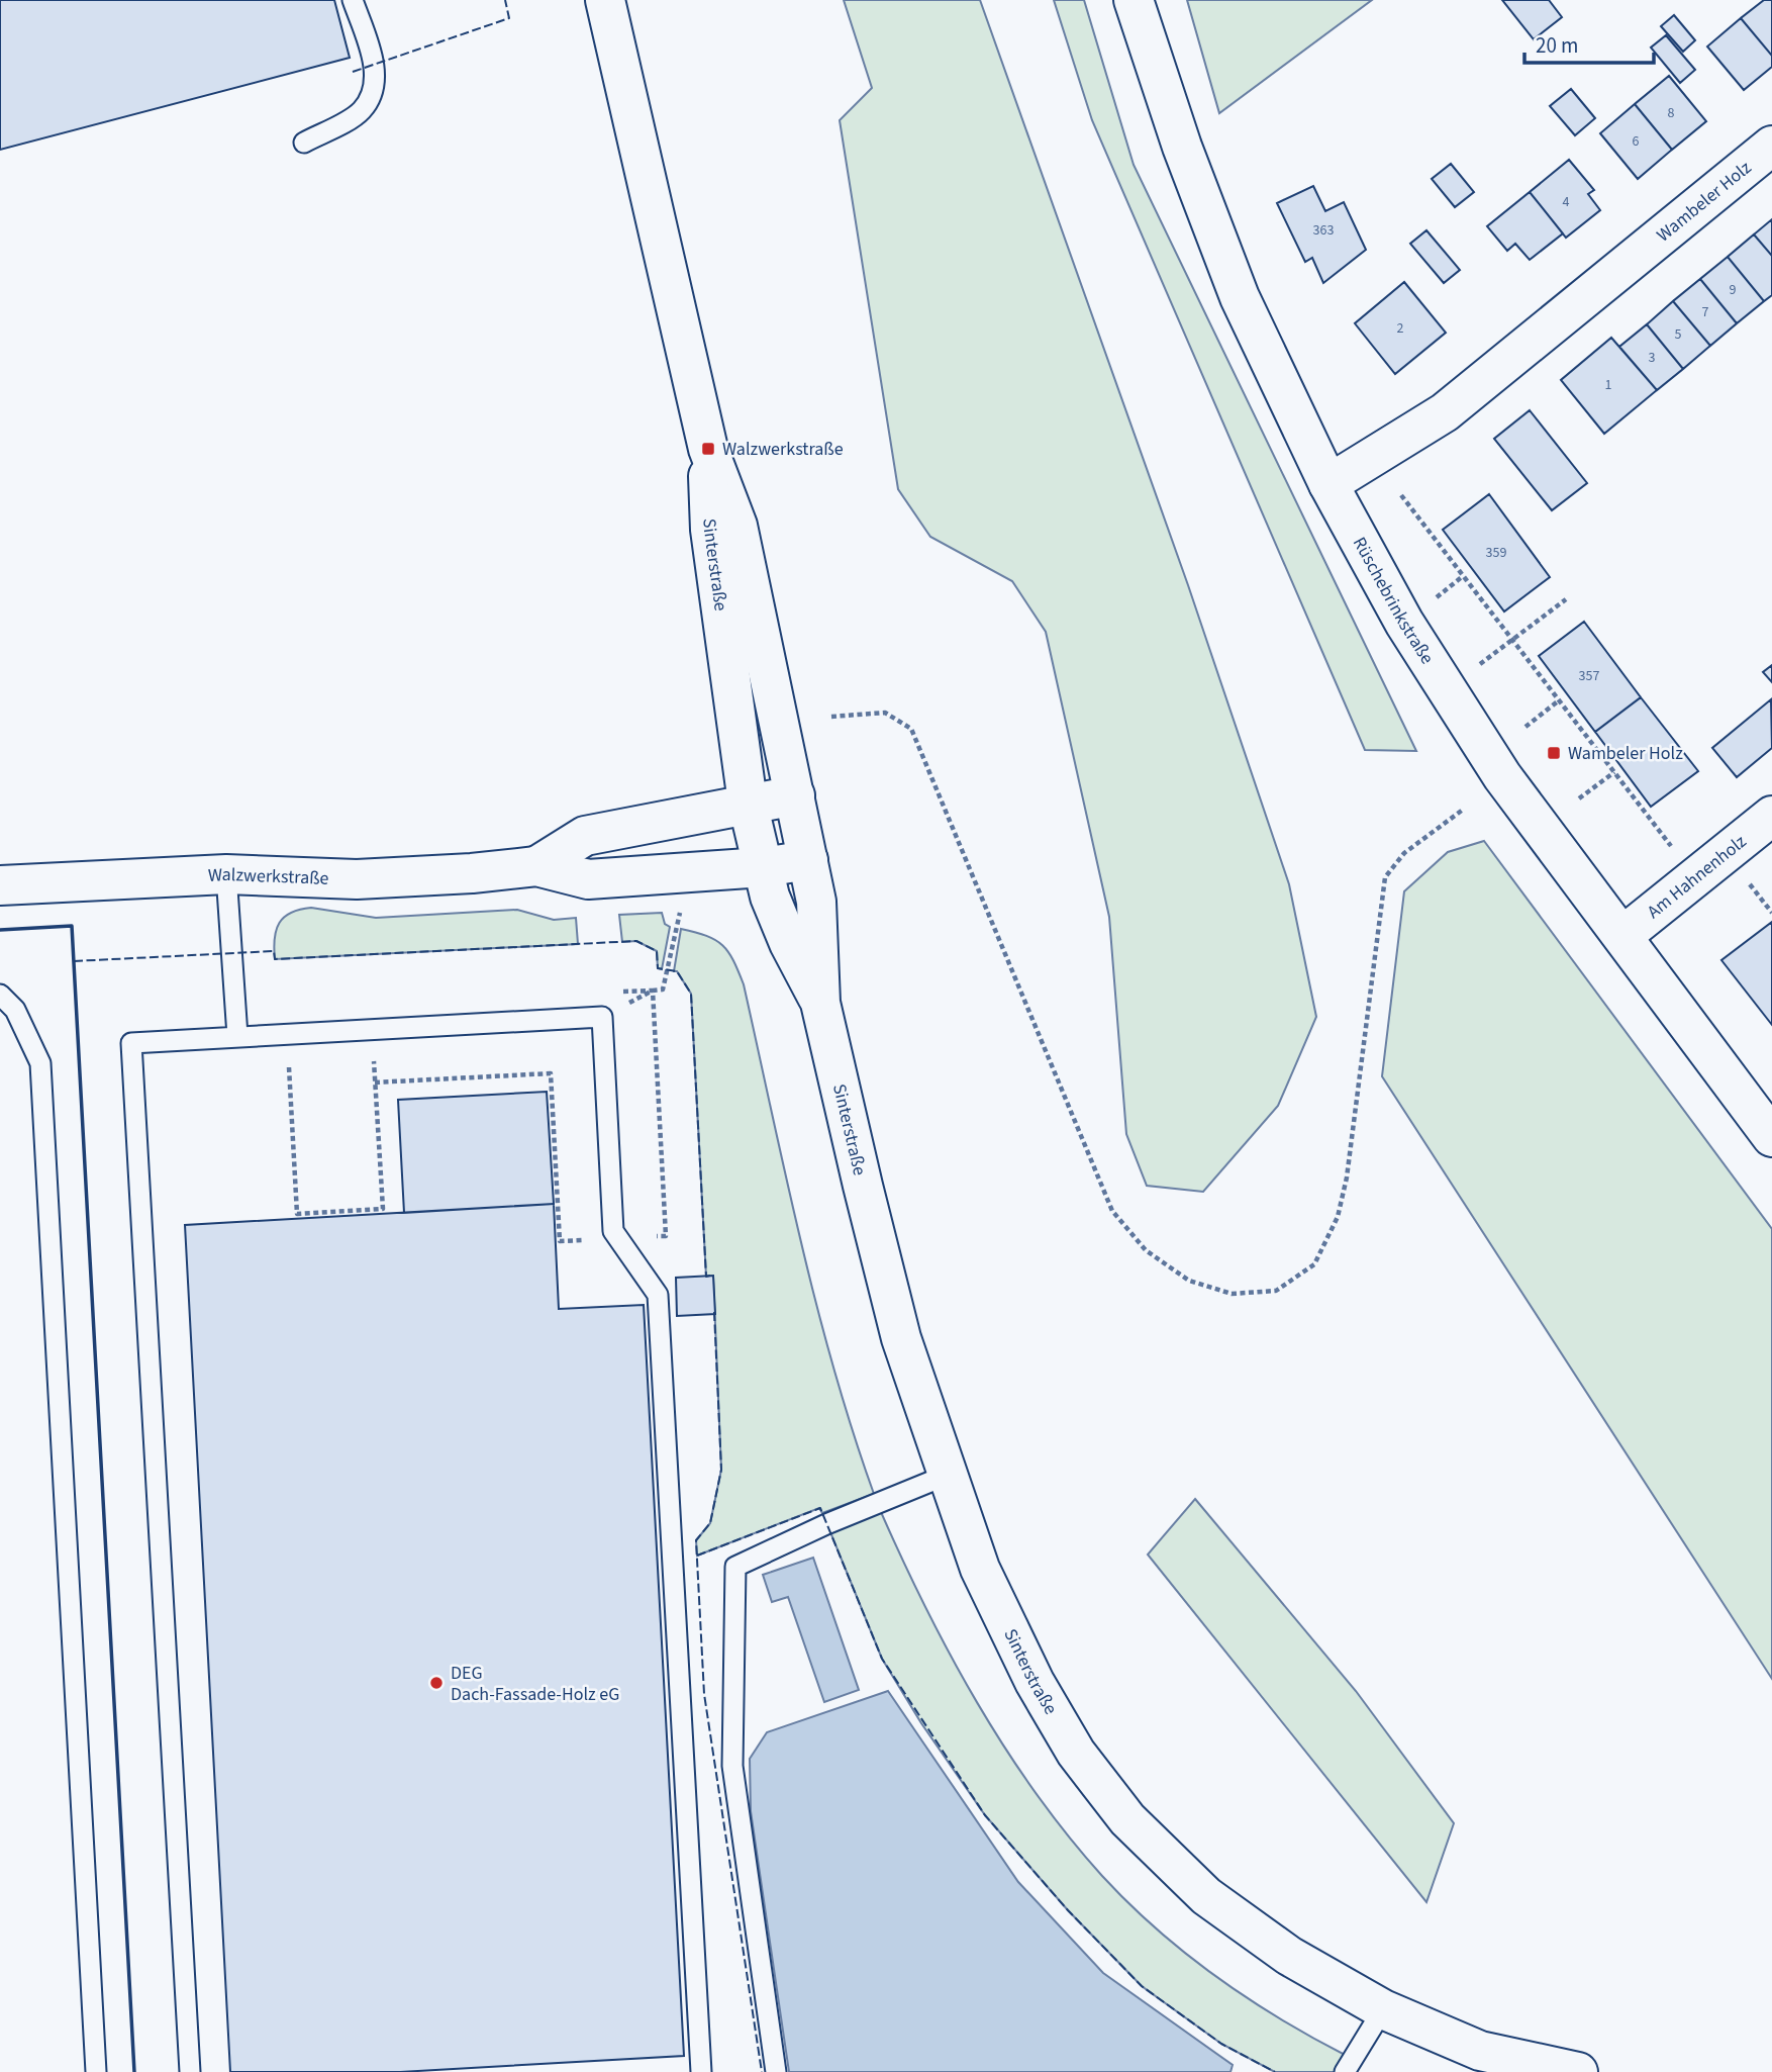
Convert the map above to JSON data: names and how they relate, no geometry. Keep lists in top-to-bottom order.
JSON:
{
  "streets": {
    "street": [
      "Wambeler Holz",
      "Sinterstraße",
      "Rüschebrinkstraße",
      "Am Hahnenholz",
      "Walzwerkstraße"
    ]
  },
  "crossings": [
    ["Wambeler Holz", "Rüschebrinkstraße"],
    ["Sinterstraße", "Walzwerkstraße"],
    ["Rüschebrinkstraße", "Am Hahnenholz"]
  ],
  "places": {
    "transit": ["Walzwerkstraße", "Wambeler Holz"],
    "other": ["DEG Dach-Fassade-Holz eG"]
  },
  "house_numbers": [
    "8",
    "6",
    "4",
    "363",
    "9",
    "7",
    "2",
    "5",
    "3",
    "1",
    "359",
    "357"
  ],
  "scale_bar": "20 m"
}
